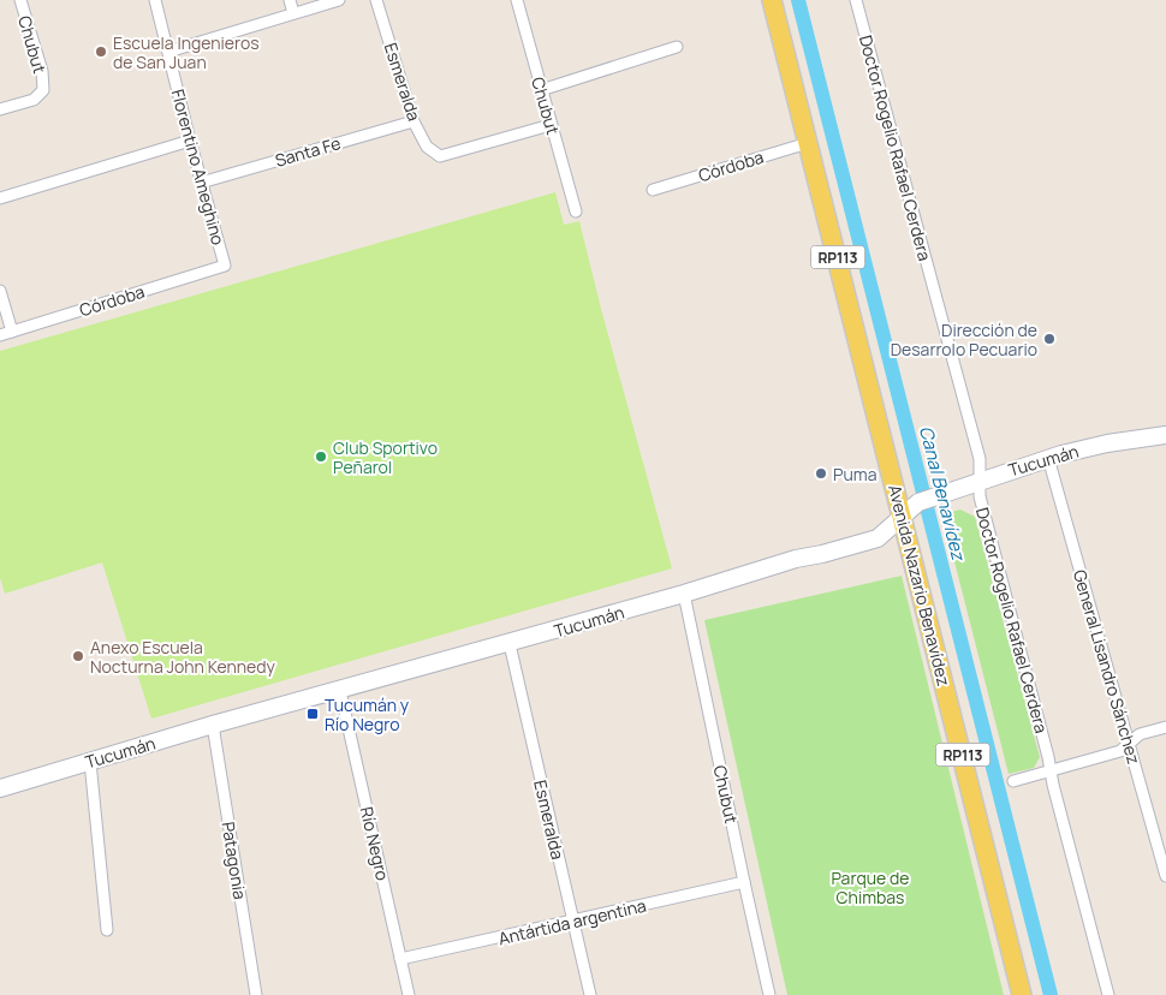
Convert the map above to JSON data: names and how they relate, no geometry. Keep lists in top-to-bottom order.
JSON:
{
  "streets": {
    "main road": ["RP113", "Tucumán", "Avenida Nazario Benavídez"],
    "street": [
      "Chubut",
      "Esmeralda",
      "Doctor Rogelio Rafael Cerdera",
      "Santa Fe",
      "Córdoba",
      "Florentino Ameghino",
      "General Lisandro Sánchez",
      "Río Negro",
      "Patagonia",
      "Antártida argentina"
    ]
  },
  "crossings": [
    ["Chubut", "Esmeralda"],
    ["Chubut", "Tucumán"],
    ["Chubut", "Antártida argentina"],
    ["Esmeralda", "Santa Fe"],
    ["Esmeralda", "Tucumán"],
    ["Esmeralda", "Antártida argentina"],
    ["Doctor Rogelio Rafael Cerdera", "Tucumán"],
    ["Santa Fe", "Florentino Ameghino"],
    ["Córdoba", "Florentino Ameghino"],
    ["Córdoba", "Avenida Nazario Benavídez"],
    ["Tucumán", "Avenida Nazario Benavídez"],
    ["Tucumán", "General Lisandro Sánchez"],
    ["Tucumán", "Río Negro"],
    ["Tucumán", "Patagonia"],
    ["Río Negro", "Antártida argentina"]
  ],
  "water": ["Canal Benavídez"],
  "parks": ["Parque de Chimbas"],
  "places": {
    "other": [
      "Escuela Ingenieros de San Juan",
      "Dirección de Desarrolo Pecuario",
      "Club Sportivo Peñarol",
      "Puma",
      "Anexo Escuela Nocturna John Kennedy"
    ],
    "transit": ["Tucumán y Río Negro"]
  }
}
